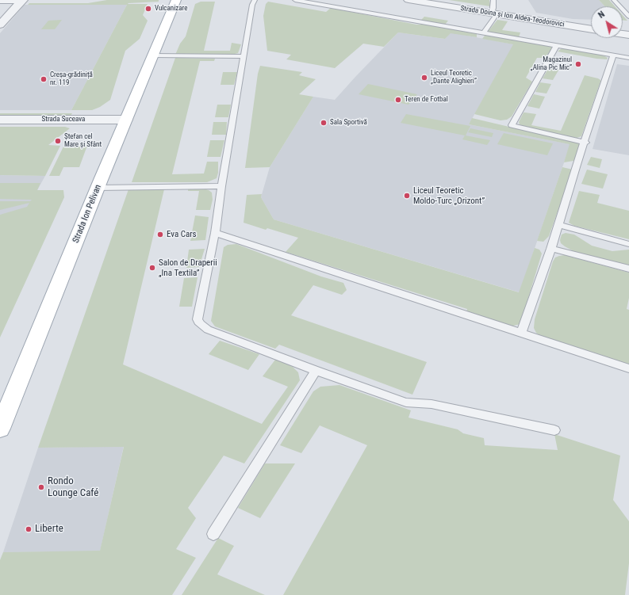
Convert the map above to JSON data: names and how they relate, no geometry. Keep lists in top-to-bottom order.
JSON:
{
  "streets": {
    "main road": ["Strada Ion Pelivan"],
    "street": ["Strada Doina și Ion Aldea-Teodorovici", "Strada Suceava"]
  },
  "crossings": [
    ["Strada Suceava", "Strada Ion Pelivan"]
  ],
  "places": [
    "Vulcanizare",
    "Magazinul „Alina Pic Mic”",
    "Liceul Teoretic „Dante Alighieri”",
    "Creșa-grădiniță nr. 119",
    "Teren de Fotbal",
    "Sala Sportivă",
    "Ștefan cel Mare și Sfânt",
    "Liceul Teoretic Moldo-Turc „Orizont”",
    "Eva Cars",
    "Salon de Draperii „Ina Textila”",
    "Rondo Lounge Café",
    "Liberte"
  ],
  "north": "top left"
}
